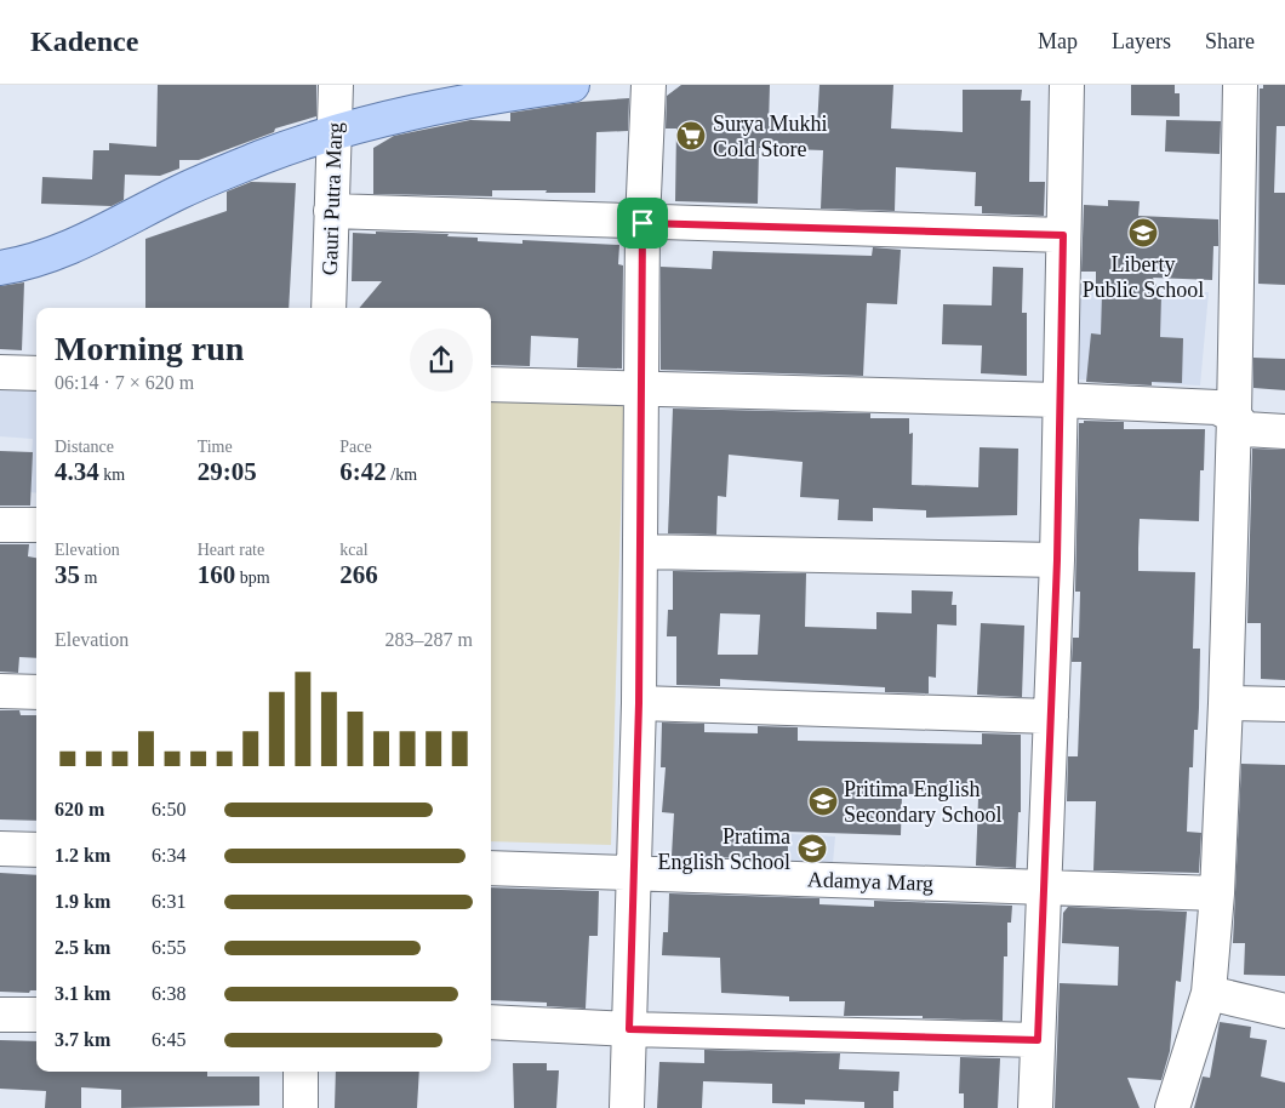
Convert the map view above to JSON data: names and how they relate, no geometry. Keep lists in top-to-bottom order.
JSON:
{
  "streets": {
    "street": ["Gauri Putra Marg", "Adamya Marg"]
  },
  "places": {
    "supermarket": ["Surya Mukhi Cold Store"],
    "school or university": ["Liberty Public School", "Pritima English Secondary School", "Pratima English School"]
  },
  "page": {
    "header": "Kadence",
    "nav": ["Map", "Layers", "Share"],
    "heading": ["Morning run", "06:14 · 7 × 620 m"],
    "stats": [
      ["Distance", "4.34 km"],
      ["Time", "29:05"],
      ["Pace", "6:42 /km"],
      ["Elevation", "35 m"],
      ["Heart rate", "160 bpm"],
      ["kcal", "266"]
    ],
    "chart": ["Elevation", "283–287 m"],
    "list": [
      {
        "name": "620 m",
        "note": "6:50"
      },
      {
        "name": "1.2 km",
        "note": "6:34"
      },
      {
        "name": "1.9 km",
        "note": "6:31"
      },
      {
        "name": "2.5 km",
        "note": "6:55"
      },
      {
        "name": "3.1 km",
        "note": "6:38"
      },
      {
        "name": "3.7 km",
        "note": "6:45"
      }
    ]
  }
}
